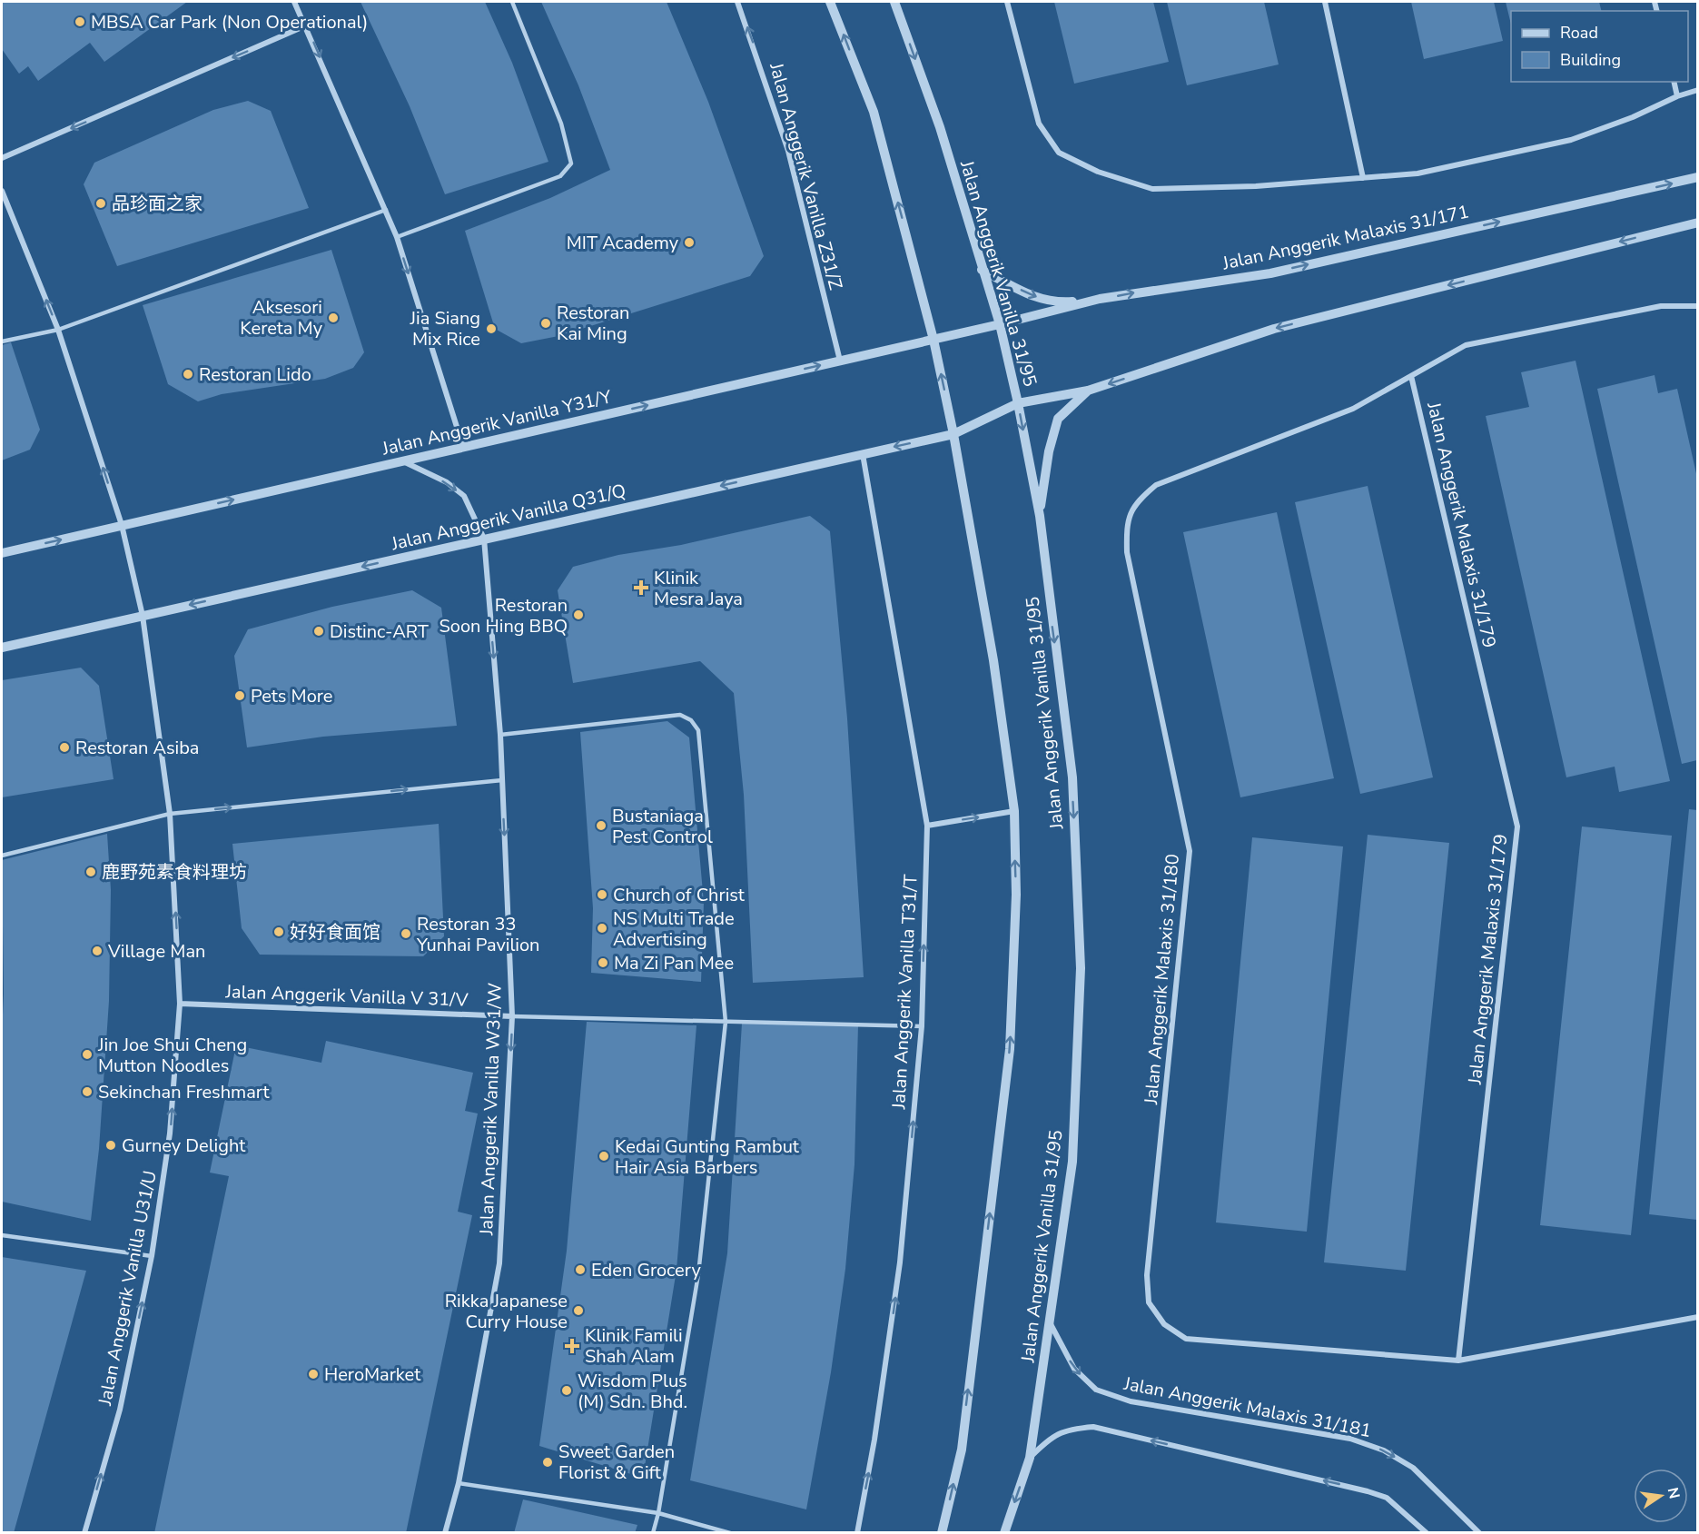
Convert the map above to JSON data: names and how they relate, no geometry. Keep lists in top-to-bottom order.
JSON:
{
  "streets": {
    "street": [
      "Jalan Anggerik Vanilla Z31/Z",
      "Jalan Anggerik Malaxis 31/171",
      "Jalan Anggerik Vanilla 31/95",
      "Jalan Anggerik Vanilla Y31/Y",
      "Jalan Anggerik Vanilla Q31/Q",
      "Jalan Anggerik Malaxis 31/179",
      "Jalan Anggerik Malaxis 31/180",
      "Jalan Anggerik Vanilla T31/T",
      "Jalan Anggerik Vanilla V 31/V",
      "Jalan Anggerik Vanilla W31/W",
      "Jalan Anggerik Vanilla U31/U",
      "Jalan Anggerik Malaxis 31/181"
    ]
  },
  "crossings": [
    ["Jalan Anggerik Vanilla Z31/Z", "Jalan Anggerik Vanilla Y31/Y"],
    ["Jalan Anggerik Malaxis 31/171", "Jalan Anggerik Vanilla 31/95"],
    ["Jalan Anggerik Malaxis 31/171", "Jalan Anggerik Vanilla Y31/Y"],
    ["Jalan Anggerik Vanilla 31/95", "Jalan Anggerik Vanilla Y31/Y"],
    ["Jalan Anggerik Vanilla 31/95", "Jalan Anggerik Vanilla Q31/Q"],
    ["Jalan Anggerik Vanilla 31/95", "Jalan Anggerik Malaxis 31/181"],
    ["Jalan Anggerik Vanilla Y31/Y", "Jalan Anggerik Vanilla W31/W"],
    ["Jalan Anggerik Vanilla Y31/Y", "Jalan Anggerik Vanilla U31/U"],
    ["Jalan Anggerik Vanilla Q31/Q", "Jalan Anggerik Vanilla T31/T"],
    ["Jalan Anggerik Vanilla Q31/Q", "Jalan Anggerik Vanilla W31/W"],
    ["Jalan Anggerik Vanilla Q31/Q", "Jalan Anggerik Vanilla U31/U"],
    ["Jalan Anggerik Malaxis 31/179", "Jalan Anggerik Malaxis 31/180"],
    ["Jalan Anggerik Vanilla V 31/V", "Jalan Anggerik Vanilla W31/W"],
    ["Jalan Anggerik Vanilla V 31/V", "Jalan Anggerik Vanilla U31/U"]
  ],
  "one_way": [
    "Jalan Anggerik Vanilla Z31/Z",
    "Jalan Anggerik Vanilla Y31/Y",
    "Jalan Anggerik Vanilla Q31/Q",
    "Jalan Anggerik Vanilla T31/T",
    "Jalan Anggerik Vanilla W31/W",
    "Jalan Anggerik Vanilla U31/U"
  ],
  "places": {
    "other": [
      "MBSA Car Park (Non Operational)",
      "品珍面之家",
      "MIT Academy",
      "Aksesori Kereta My",
      "Restoran Kai Ming",
      "Jia Siang Mix Rice",
      "Restoran Lido",
      "Restoran Soon Hing BBQ",
      "Distinc-ART",
      "Pets More",
      "Restoran Asiba",
      "Bustaniaga Pest Control",
      "鹿野苑素食料理坊",
      "Church of Christ",
      "NS Multi Trade Advertising",
      "好好食面馆",
      "Restoran 33 Yunhai Pavilion",
      "Village Man",
      "Ma Zi Pan Mee",
      "Jin Joe Shui Cheng Mutton Noodles",
      "Sekinchan Freshmart",
      "Gurney Delight",
      "Kedai Gunting Rambut Hair Asia Barbers",
      "Eden Grocery",
      "Rikka Japanese Curry House",
      "HeroMarket",
      "Wisdom Plus (M) Sdn. Bhd.",
      "Sweet Garden Florist & Gift"
    ],
    "health": ["Klinik Mesra Jaya", "Klinik Famili Shah Alam"]
  },
  "legend": ["Road", "Building"],
  "north": "right"
}
